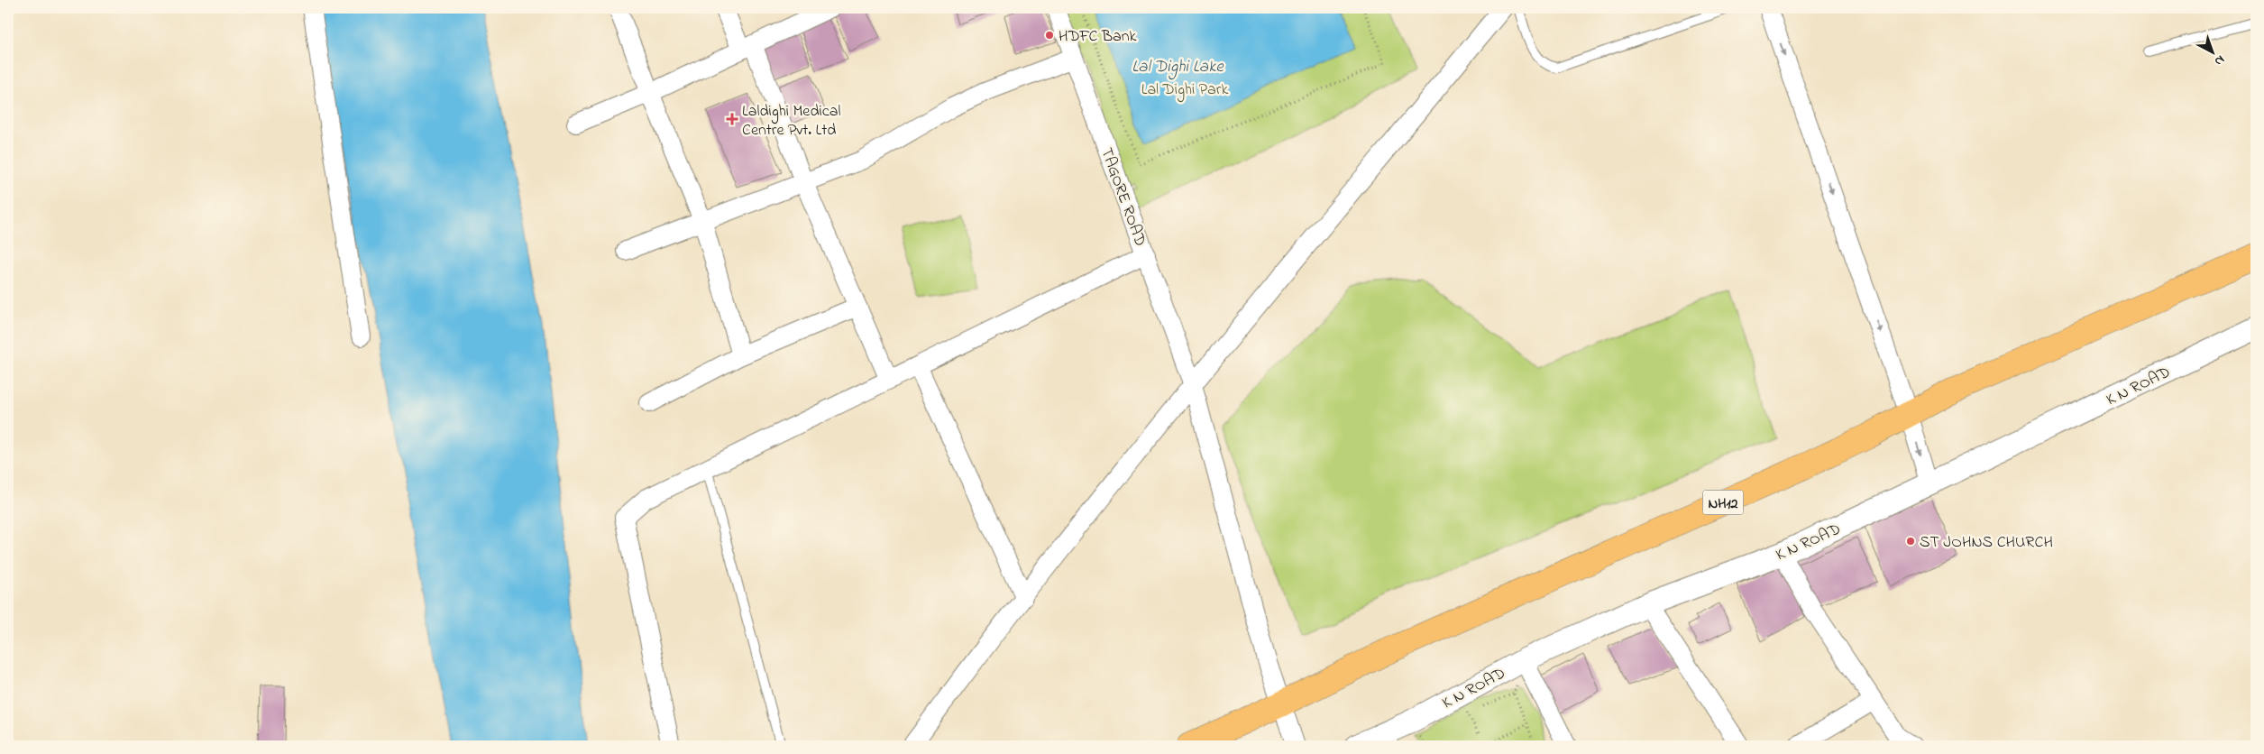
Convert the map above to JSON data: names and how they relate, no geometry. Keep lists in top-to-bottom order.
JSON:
{
  "streets": {
    "main road": ["NH12"],
    "street": ["TAGORE ROAD", "K N ROAD"]
  },
  "crossings": [
    ["TAGORE ROAD", "NH12"]
  ],
  "water": ["Lal Dighi Lake"],
  "parks": ["Lal Dighi Park"],
  "places": {
    "other": ["HDFC Bank", "ST JOHNS CHURCH"],
    "health": ["Laldighi Medical Centre Pvt. Ltd"]
  },
  "north": "bottom right"
}
